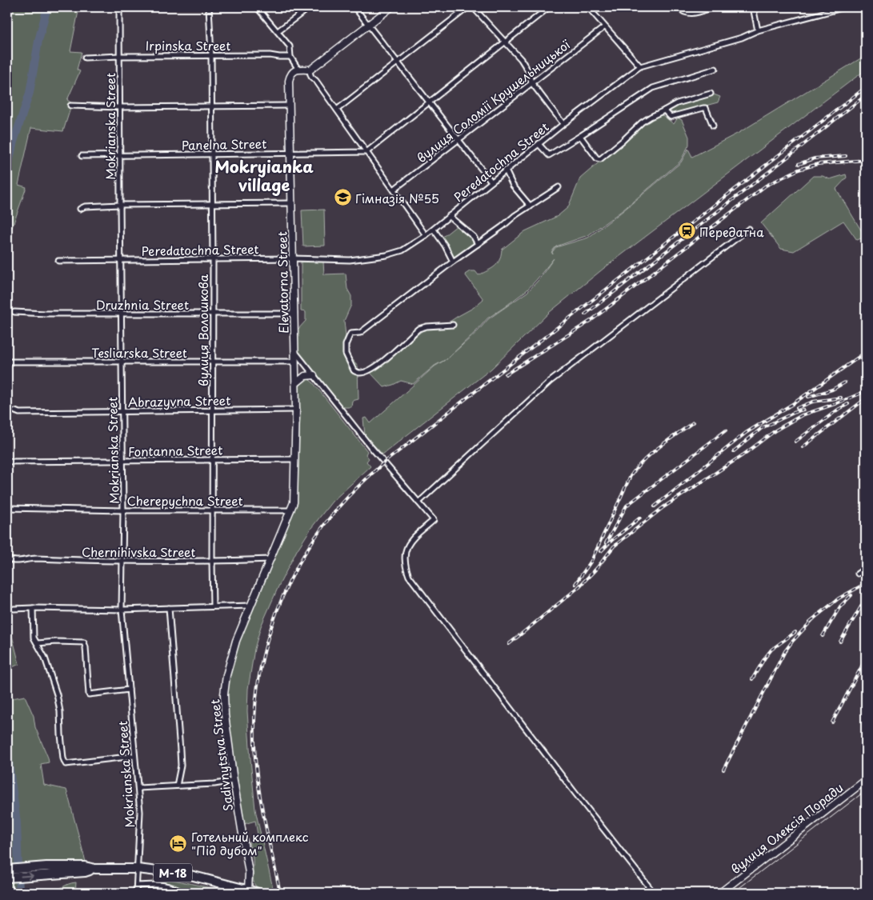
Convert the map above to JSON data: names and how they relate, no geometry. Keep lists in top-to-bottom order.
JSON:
{
  "streets": {
    "highway": ["М-18"],
    "street": [
      "Irpinska Street",
      "вулиця Соломії Крушельницької",
      "Mokrianska Street",
      "Panelna Street",
      "Peredatochna Street",
      "Elevatorna Street",
      "Druzhnia Street",
      "вулиця Волошкова",
      "Tesliarska Street",
      "Abrazyvna Street",
      "Fontanna Street",
      "Cherepychna Street",
      "Chernihivska Street",
      "Sadivnytstva Street",
      "вулиця Олексія Поради"
    ]
  },
  "crossings": [
    ["Irpinska Street", "Mokrianska Street"],
    ["Irpinska Street", "вулиця Волошкова"],
    ["Mokrianska Street", "Panelna Street"],
    ["Mokrianska Street", "Peredatochna Street"],
    ["Mokrianska Street", "Druzhnia Street"],
    ["Mokrianska Street", "Tesliarska Street"],
    ["Mokrianska Street", "Abrazyvna Street"],
    ["Mokrianska Street", "Fontanna Street"],
    ["Mokrianska Street", "Cherepychna Street"],
    ["Mokrianska Street", "Chernihivska Street"],
    ["Mokrianska Street", "М-18"],
    ["Panelna Street", "Elevatorna Street"],
    ["Panelna Street", "вулиця Волошкова"],
    ["Peredatochna Street", "Elevatorna Street"],
    ["Peredatochna Street", "вулиця Волошкова"],
    ["Elevatorna Street", "Druzhnia Street"],
    ["Elevatorna Street", "Tesliarska Street"],
    ["Elevatorna Street", "Abrazyvna Street"],
    ["Elevatorna Street", "Fontanna Street"],
    ["Elevatorna Street", "Cherepychna Street"],
    ["Elevatorna Street", "Sadivnytstva Street"],
    ["Druzhnia Street", "вулиця Волошкова"],
    ["вулиця Волошкова", "Tesliarska Street"],
    ["вулиця Волошкова", "Abrazyvna Street"],
    ["вулиця Волошкова", "Fontanna Street"],
    ["вулиця Волошкова", "Cherepychna Street"],
    ["вулиця Волошкова", "Chernihivska Street"],
    ["Cherepychna Street", "Sadivnytstva Street"],
    ["Chernihivska Street", "Sadivnytstva Street"],
    ["Sadivnytstva Street", "М-18"]
  ],
  "districts": ["Mokryianka village"],
  "places": {
    "school or university": ["Гімназія №55"],
    "station": ["Передатна"],
    "hotel": ["Готельний комплекс \"Під дубом\""]
  }
}
